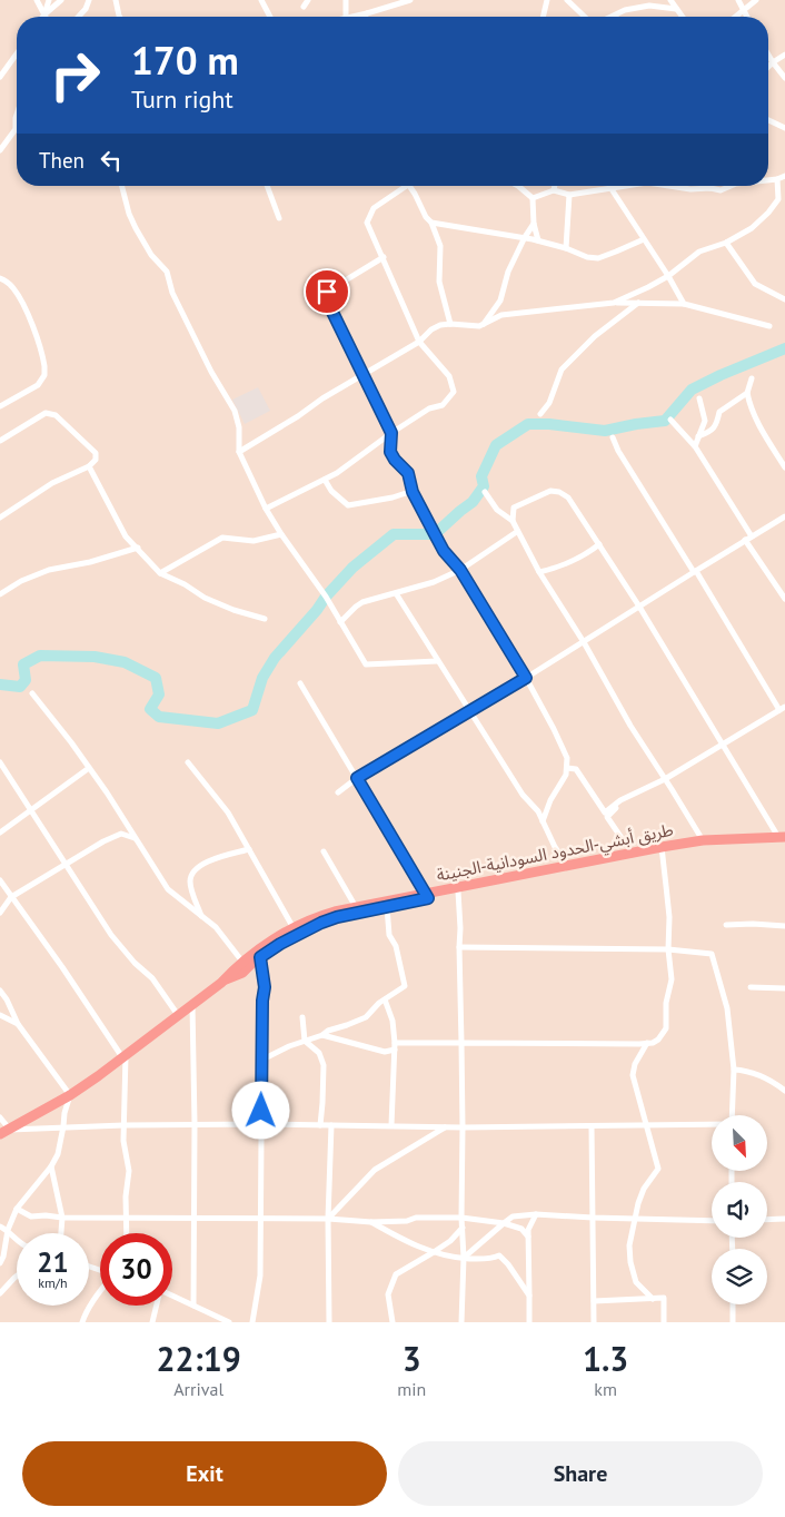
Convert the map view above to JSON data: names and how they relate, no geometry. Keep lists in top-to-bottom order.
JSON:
{
  "streets": {
    "highway": ["طريق أبشي-الحدود السودانية-الجنينة"]
  },
  "north": "bottom right",
  "page": {
    "turn": ["170 m", "Turn right"],
    "then": "Then",
    "speed": "21 km/h",
    "limit": "30",
    "eta": [
      "22:19",
      "Arrival",
      "3",
      "min",
      "1.3",
      "km"
    ],
    "buttons": ["Exit", "Share"]
  }
}
